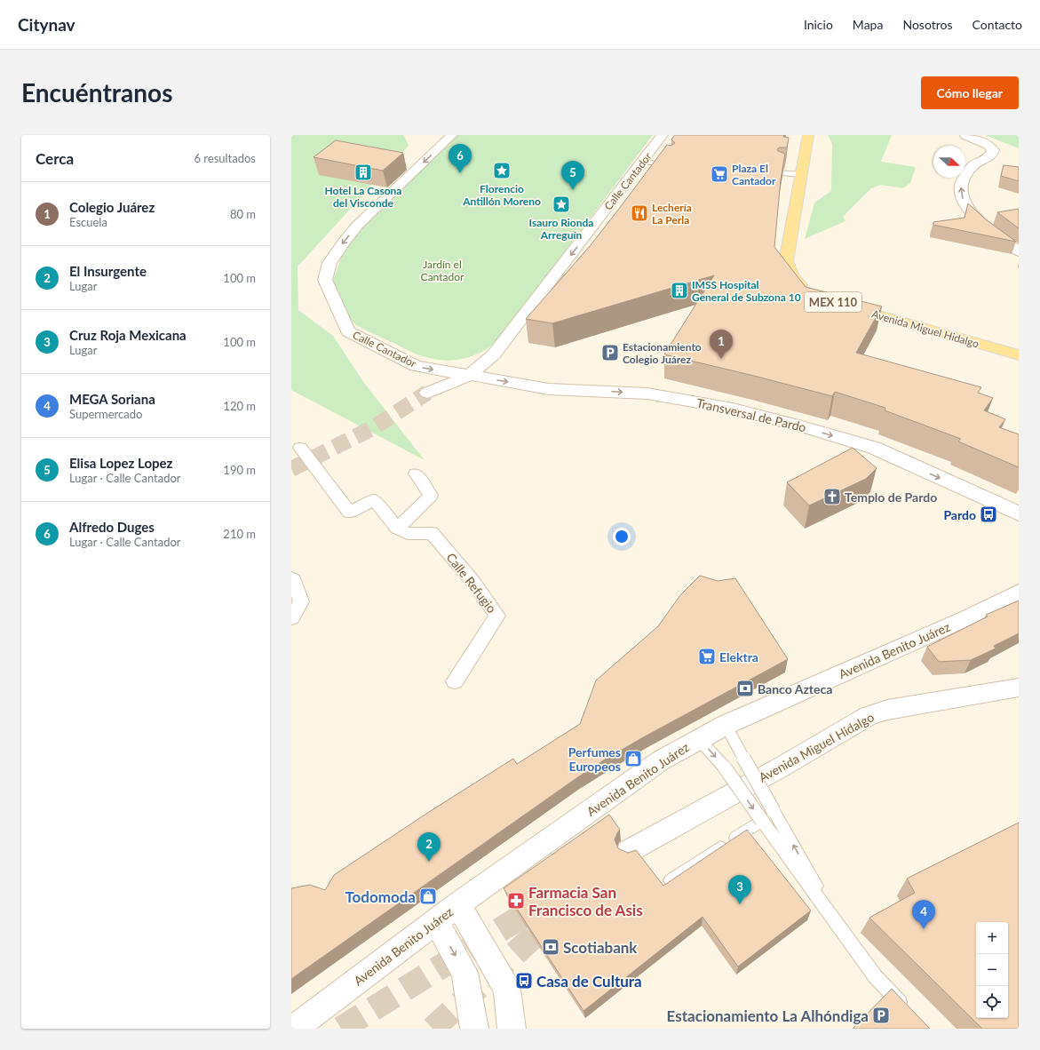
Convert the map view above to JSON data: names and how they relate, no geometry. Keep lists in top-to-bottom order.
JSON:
{
  "streets": {
    "main road": ["MEX 110", "Avenida Miguel Hidalgo"],
    "street": [
      "Calle Cantador",
      "Transversal de Pardo",
      "Calle Refugio",
      "Avenida Benito Juárez"
    ]
  },
  "crossings": [
    ["Calle Cantador", "Transversal de Pardo"]
  ],
  "one_way": ["Transversal de Pardo"],
  "parks": ["Jardín el Cantador"],
  "places": {
    "place": ["Florencio Antillón Moreno", "Isauro Rionda Arreguín"],
    "building": ["Hotel La Casona del Visconde", "IMSS Hospital General de Subzona 10"],
    "supermarket": ["Plaza El Cantador", "Elektra"],
    "restaurant": ["Lechería La Perla"],
    "parking": ["Estacionamiento Colegio Juárez", "Estacionamiento La Alhóndiga"],
    "church": ["Templo de Pardo"],
    "bus stop": ["Pardo", "Casa de Cultura"],
    "bank": ["Banco Azteca", "Scotiabank"],
    "shop": ["Perfumes Europeos", "Todomoda"],
    "pharmacy": ["Farmacia San Francisco de Asis"]
  },
  "north": "right",
  "page": {
    "header": "Citynav",
    "nav": [
      "Inicio",
      "Mapa",
      "Nosotros",
      "Contacto"
    ],
    "buttons": "Cómo llegar",
    "title": "Encuéntranos",
    "heading": ["Cerca", "6 resultados"],
    "pins": [
      "6",
      "5",
      "1",
      "2",
      "3",
      "4"
    ],
    "list": [
      {
        "mark": "1",
        "name": "Colegio Juárez",
        "note": "Escuela",
        "value": "80 m"
      },
      {
        "mark": "2",
        "name": "El Insurgente",
        "note": "Lugar",
        "value": "100 m"
      },
      {
        "mark": "3",
        "name": "Cruz Roja Mexicana",
        "note": "Lugar",
        "value": "100 m"
      },
      {
        "mark": "4",
        "name": "MEGA Soriana",
        "note": "Supermercado",
        "value": "120 m"
      },
      {
        "mark": "5",
        "name": "Elisa Lopez Lopez",
        "note": "Lugar · Calle Cantador",
        "value": "190 m"
      },
      {
        "mark": "6",
        "name": "Alfredo Duges",
        "note": "Lugar · Calle Cantador",
        "value": "210 m"
      }
    ],
    "map_buttons": ["+", "−"]
  }
}
